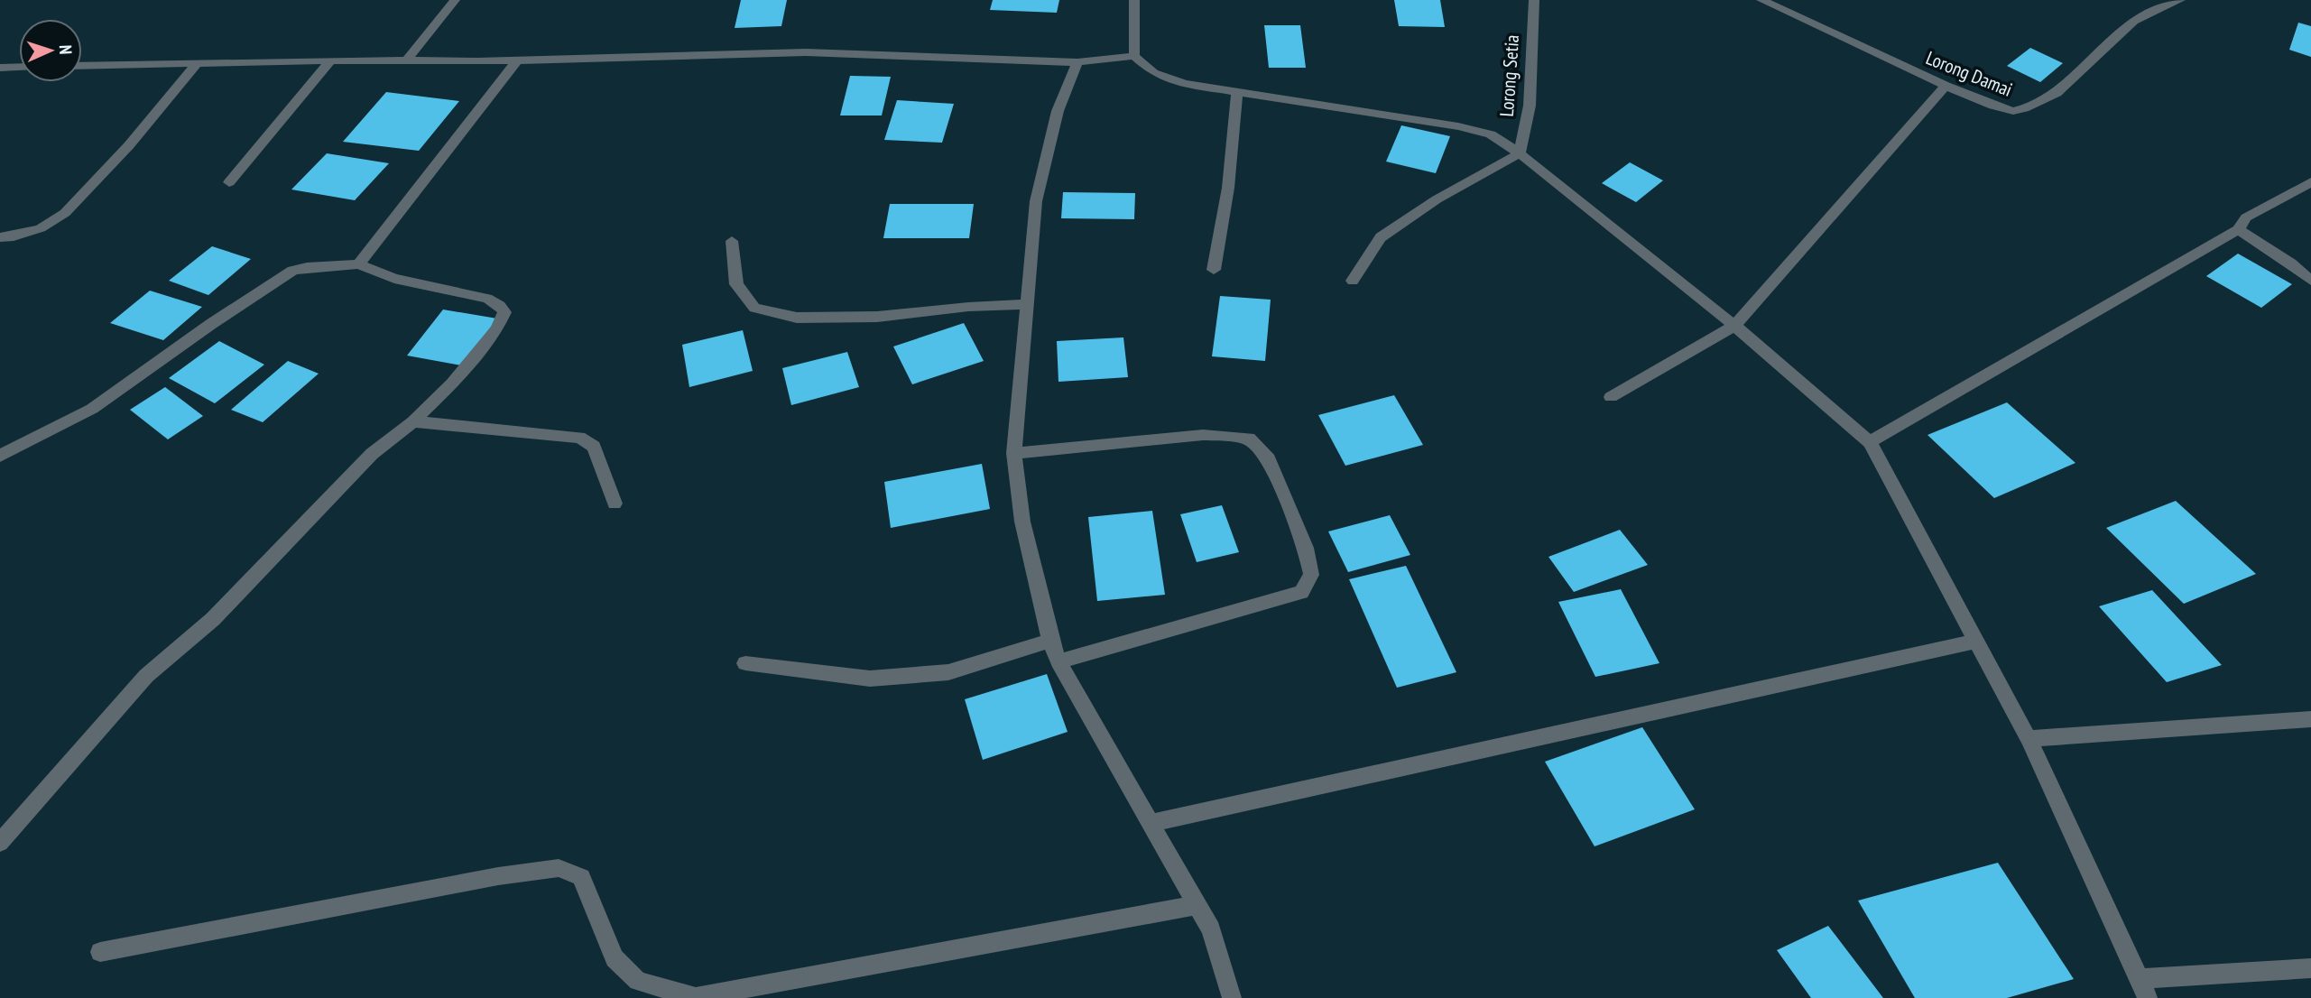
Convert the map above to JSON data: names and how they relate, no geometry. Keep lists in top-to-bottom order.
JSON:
{
  "streets": {
    "street": ["Lorong Damai", "Lorong Setia"]
  },
  "north": "right"
}
